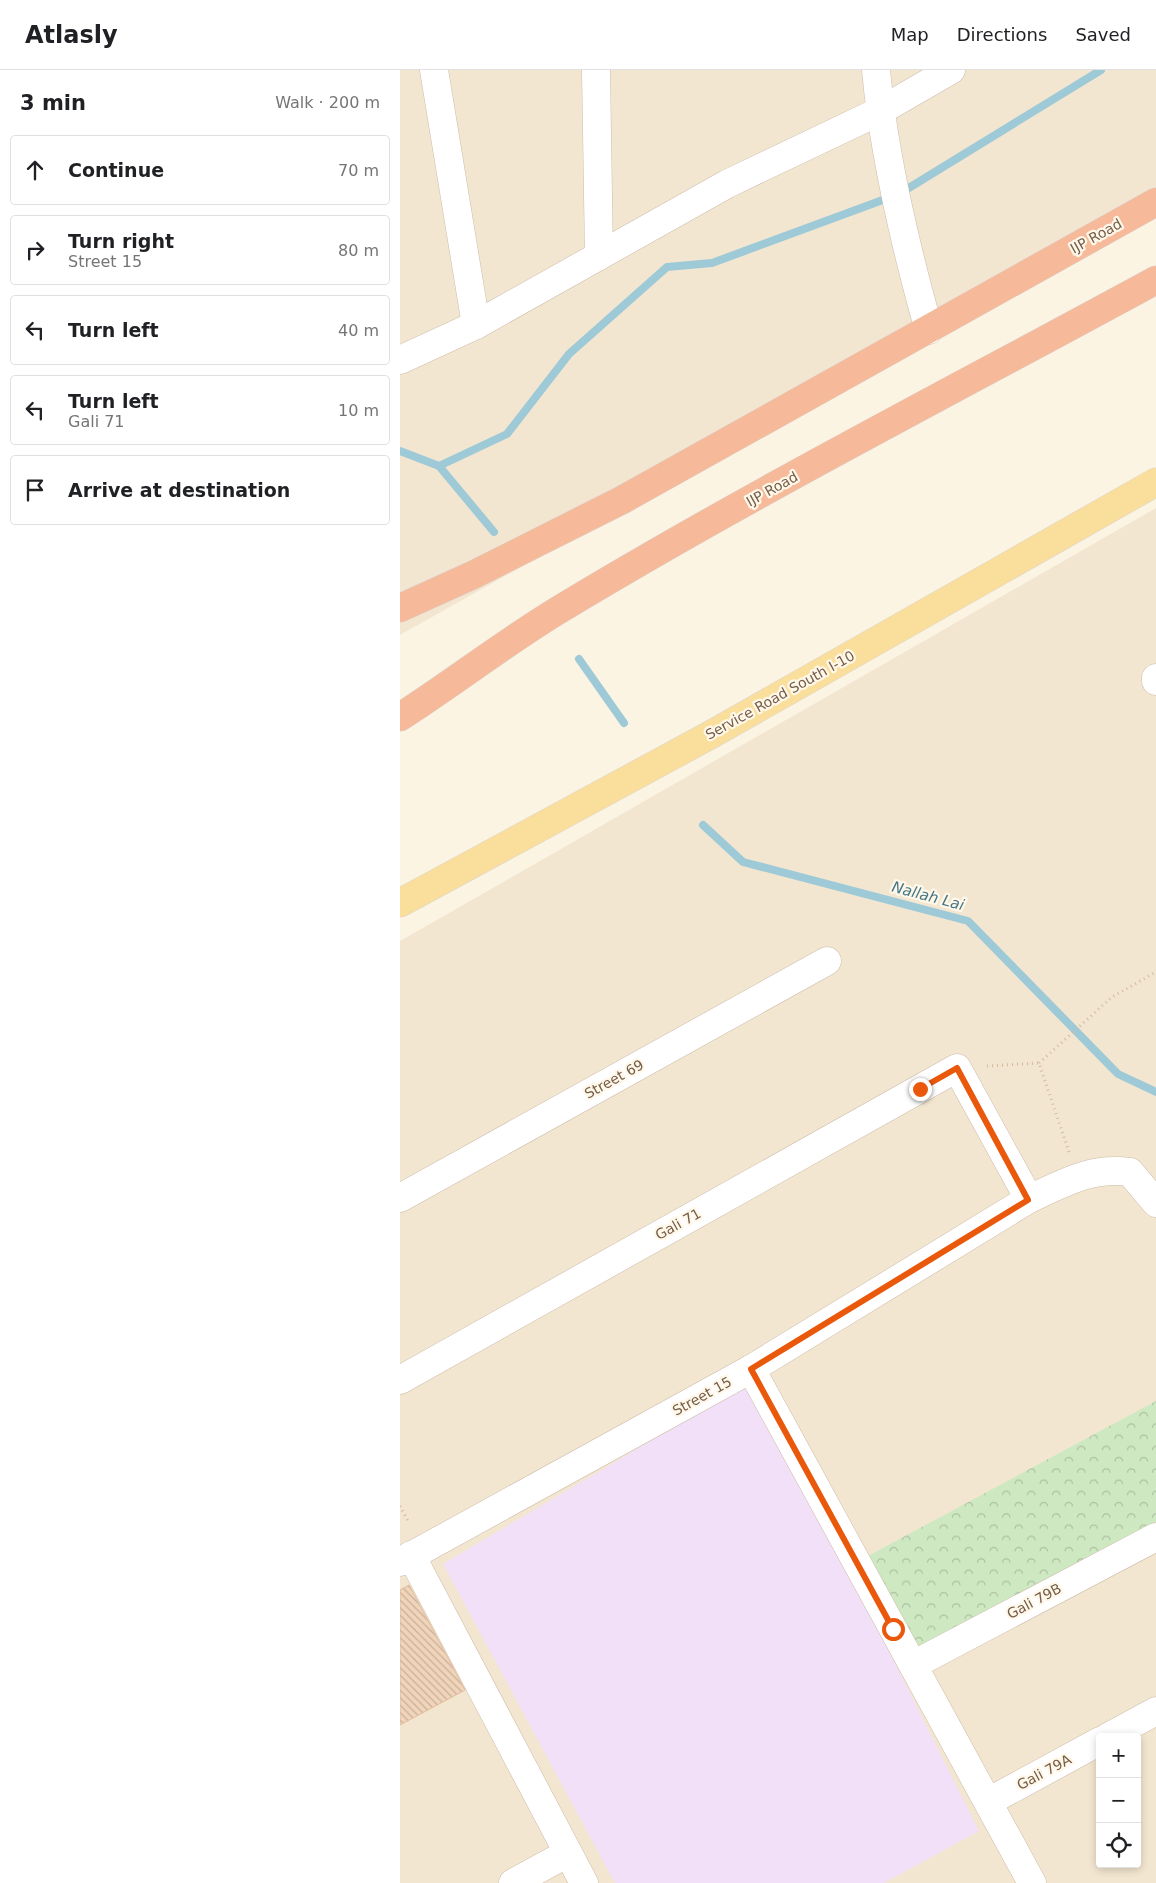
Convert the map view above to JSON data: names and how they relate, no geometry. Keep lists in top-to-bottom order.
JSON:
{
  "streets": {
    "highway": ["IJP Road"],
    "main road": ["Service Road South I-10"],
    "street": [
      "Street 69",
      "Gali 71",
      "Street 15",
      "Gali 79B",
      "Gali 79A"
    ]
  },
  "water": ["Nallah Lai"],
  "page": {
    "header": "Atlasly",
    "nav": ["Map", "Directions", "Saved"],
    "heading": ["3 min", "Walk · 200 m"],
    "list": [
      ["Continue", "70 m"],
      ["Turn right", "Street 15", "80 m"],
      ["Turn left", "40 m"],
      ["Turn left", "Gali 71", "10 m"],
      "Arrive at destination"
    ],
    "map_buttons": ["+", "−"]
  }
}
